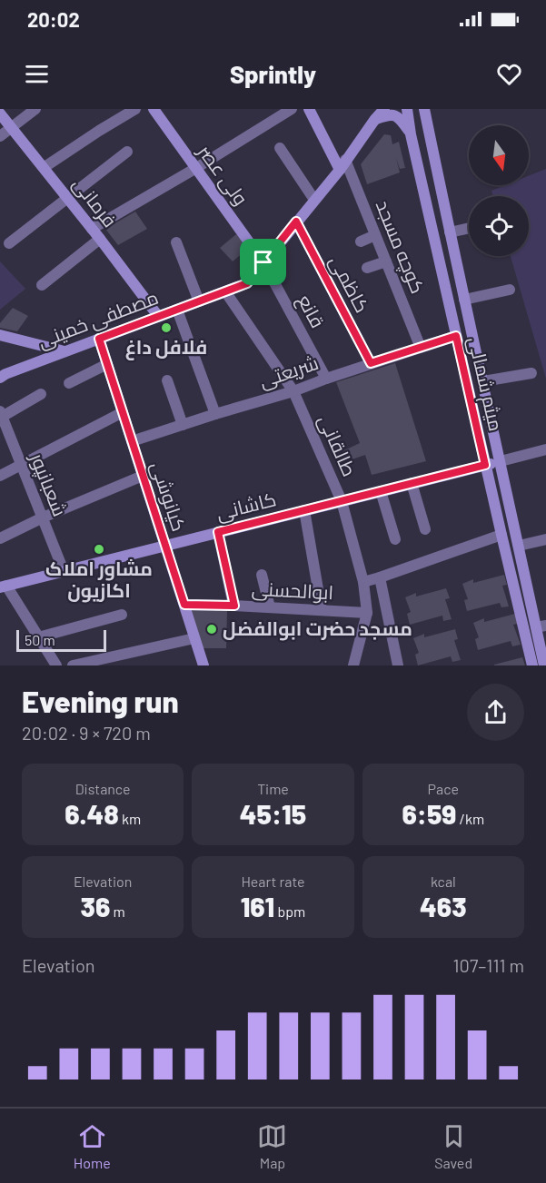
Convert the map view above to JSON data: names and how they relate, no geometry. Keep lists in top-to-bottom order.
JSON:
{
  "streets": {
    "main road": [
      "ولی عصر",
      "فرمانی",
      "مصطفی خمینی",
      "میثم شمالی",
      "کیانوشی",
      "کاشانی"
    ],
    "street": [
      "کوچه مسجد",
      "کاظمی",
      "قانع",
      "شریعتی",
      "طالقانی",
      "شعبانپور",
      "ابوالحسنی"
    ]
  },
  "crossings": [
    ["ولی عصر", "قانع"],
    ["ولی عصر", "مصطفی خمینی"],
    ["فرمانی", "مصطفی خمینی"],
    ["کوچه مسجد", "مصطفی خمینی"],
    ["کوچه مسجد", "شریعتی"],
    ["کاظمی", "مصطفی خمینی"],
    ["کاظمی", "شریعتی"],
    ["قانع", "مصطفی خمینی"],
    ["قانع", "شریعتی"],
    ["مصطفی خمینی", "طالقانی"],
    ["مصطفی خمینی", "کیانوشی"],
    ["شریعتی", "میثم شمالی"],
    ["شریعتی", "طالقانی"],
    ["شریعتی", "کیانوشی"],
    ["میثم شمالی", "کاشانی"],
    ["طالقانی", "کاشانی"],
    ["طالقانی", "ابوالحسنی"],
    ["شعبانپور", "کاشانی"],
    ["کیانوشی", "کاشانی"],
    ["کیانوشی", "ابوالحسنی"]
  ],
  "places": ["فلافل داغ", "مشاور املاک اکازیون", "مسجد حضرت ابوالفضل"],
  "scale_bar": "50 m",
  "north": "bottom",
  "page": {
    "status": "20:02",
    "header": "Sprintly",
    "scale": "50 m",
    "heading": ["Evening run", "20:02 · 9 × 720 m"],
    "stats": [
      ["Distance", "6.48 km"],
      ["Time", "45:15"],
      ["Pace", "6:59 /km"],
      ["Elevation", "36 m"],
      ["Heart rate", "161 bpm"],
      ["kcal", "463"]
    ],
    "chart": ["Elevation", "107–111 m"],
    "tabs": ["Home", "Map", "Saved"]
  }
}
